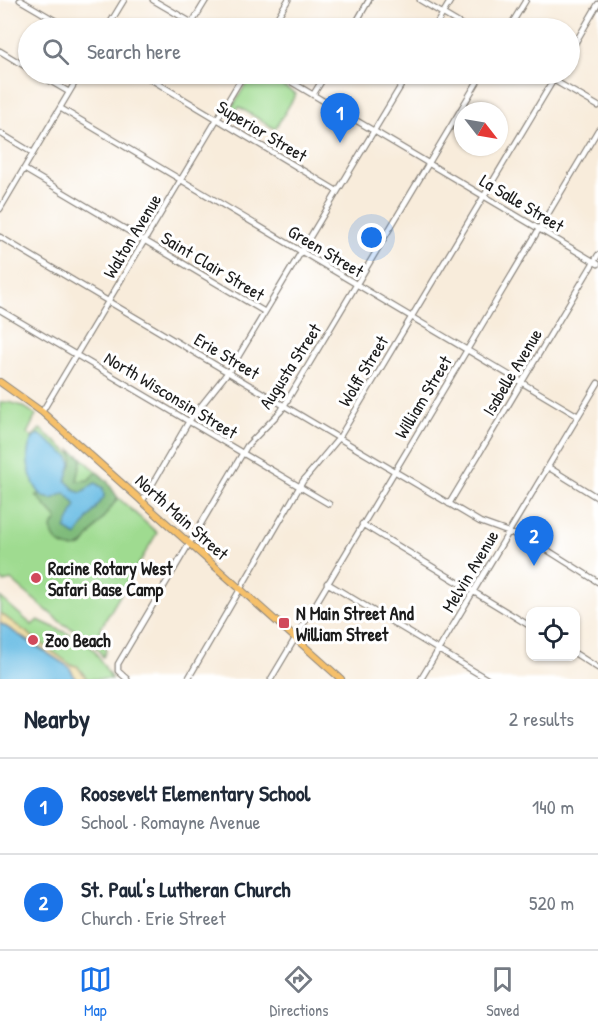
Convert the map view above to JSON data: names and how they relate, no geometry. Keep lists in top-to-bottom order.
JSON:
{
  "streets": {
    "main road": ["North Main Street"],
    "street": [
      "Superior Street",
      "La Salle Street",
      "Walton Avenue",
      "Green Street",
      "Saint Clair Street",
      "Erie Street",
      "Augusta Street",
      "Wolff Street",
      "Isabelle Avenue",
      "North Wisconsin Street",
      "William Street",
      "Melvin Avenue"
    ]
  },
  "crossings": [
    ["Superior Street", "Walton Avenue"],
    ["La Salle Street", "Augusta Street"],
    ["La Salle Street", "Wolff Street"],
    ["La Salle Street", "Isabelle Avenue"],
    ["La Salle Street", "William Street"],
    ["Walton Avenue", "Green Street"],
    ["Walton Avenue", "Saint Clair Street"],
    ["Walton Avenue", "Erie Street"],
    ["Walton Avenue", "North Wisconsin Street"],
    ["Walton Avenue", "North Main Street"],
    ["Green Street", "Augusta Street"],
    ["Green Street", "Wolff Street"],
    ["Green Street", "Isabelle Avenue"],
    ["Green Street", "William Street"],
    ["Green Street", "Melvin Avenue"],
    ["Erie Street", "Augusta Street"],
    ["Erie Street", "Wolff Street"],
    ["Erie Street", "Isabelle Avenue"],
    ["Erie Street", "William Street"],
    ["Erie Street", "Melvin Avenue"],
    ["Augusta Street", "North Wisconsin Street"],
    ["Augusta Street", "North Main Street"],
    ["Wolff Street", "North Wisconsin Street"],
    ["Wolff Street", "North Main Street"],
    ["William Street", "North Main Street"]
  ],
  "places": {
    "other": ["Racine Rotary West Safari Base Camp", "Zoo Beach"],
    "transit": ["N Main Street And William Street"]
  },
  "north": "bottom right",
  "page": {
    "search": "Search here",
    "pins": ["1", "2"],
    "heading": ["Nearby", "2 results"],
    "list": [
      {
        "mark": "1",
        "name": "Roosevelt Elementary School",
        "note": "School · Romayne Avenue",
        "value": "140 m"
      },
      {
        "mark": "2",
        "name": "St. Paul's Lutheran Church",
        "note": "Church · Erie Street",
        "value": "520 m"
      }
    ],
    "nav": ["Map", "Directions", "Saved"]
  }
}
